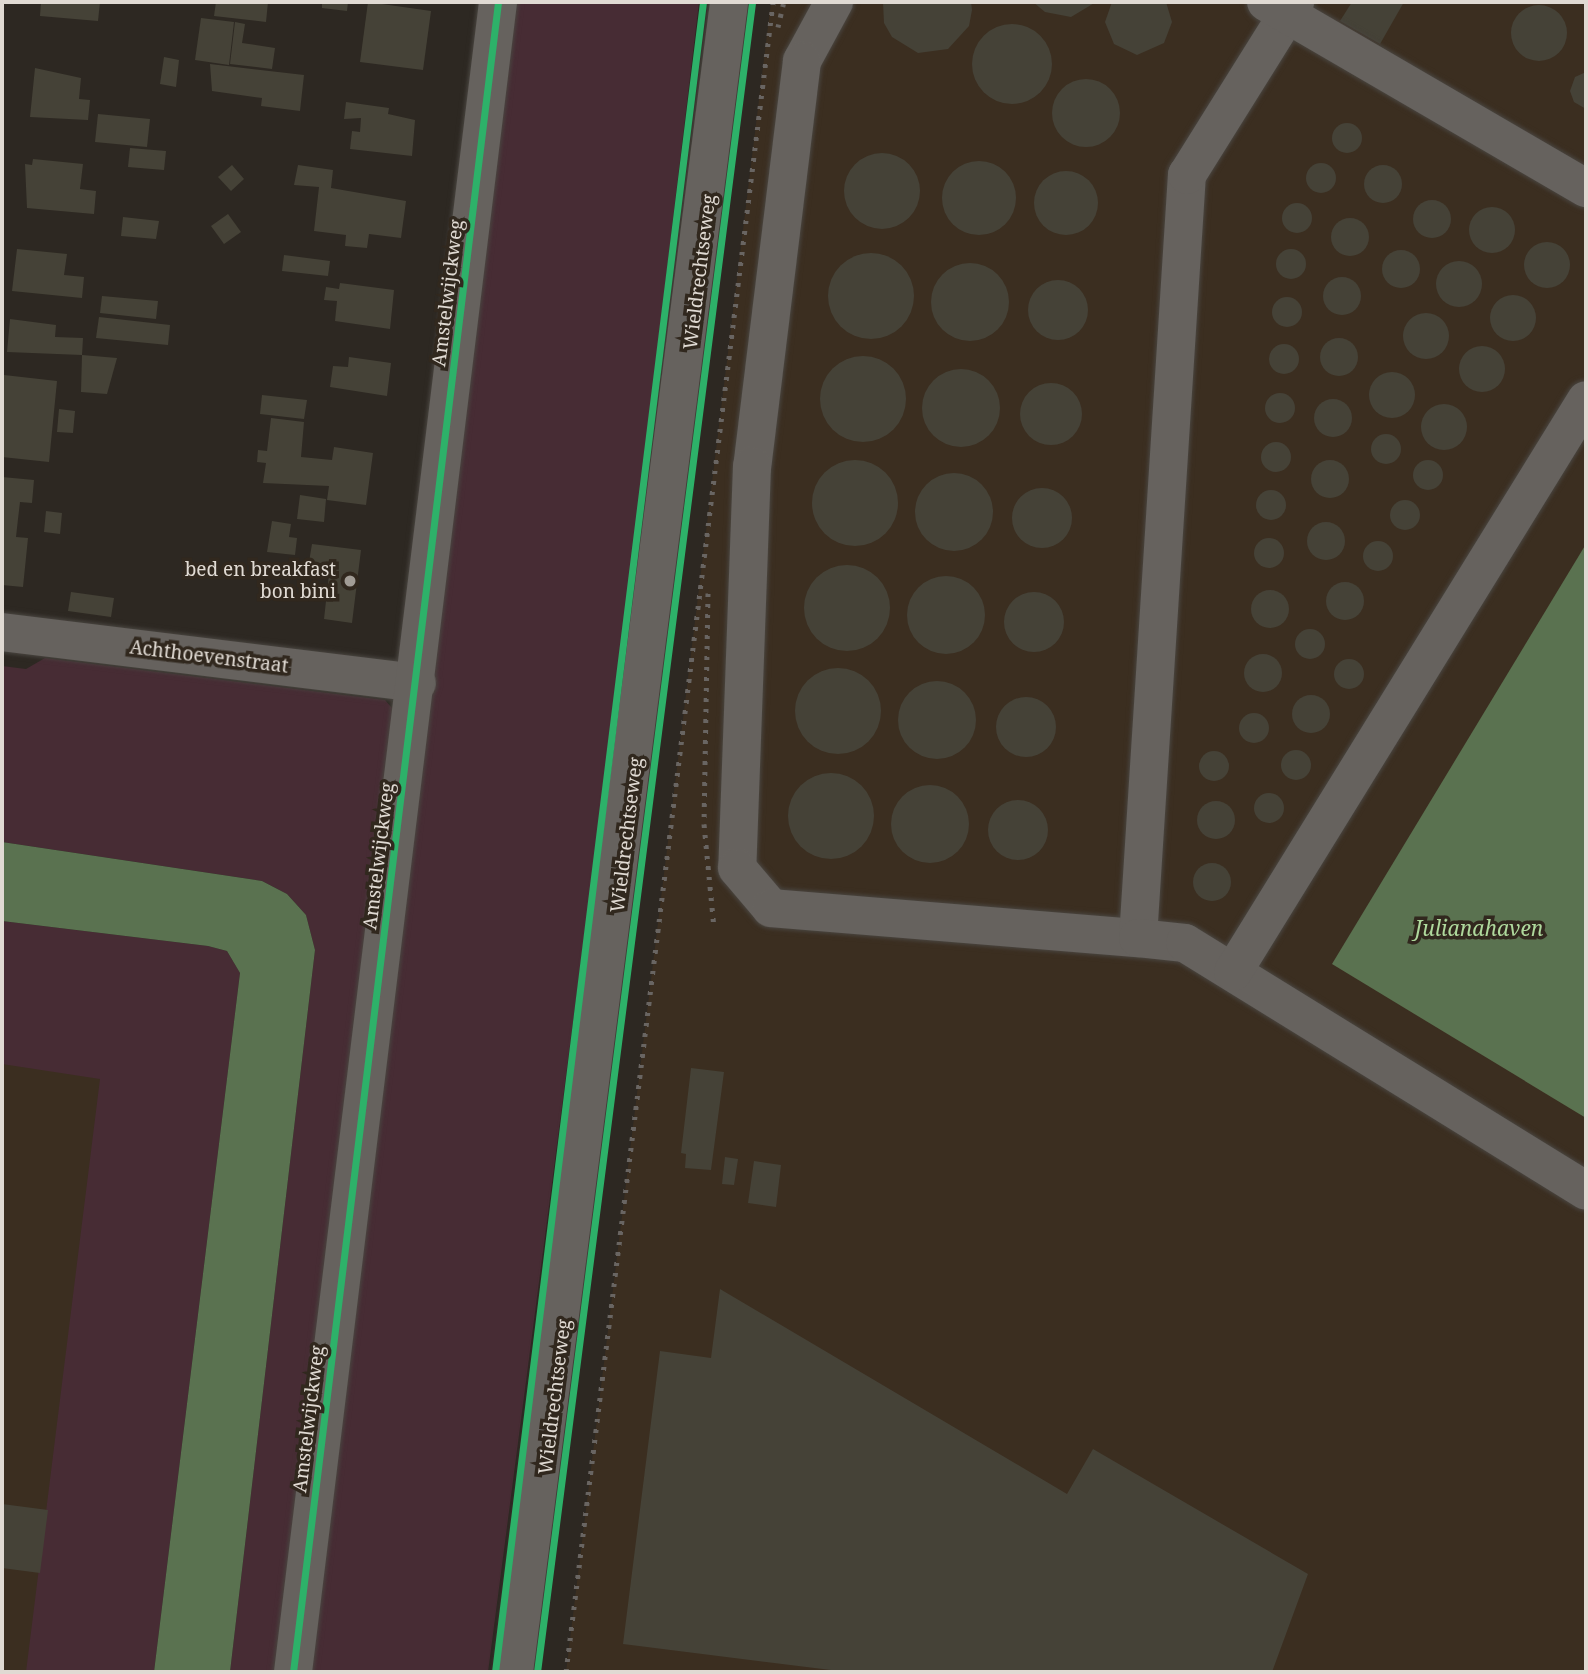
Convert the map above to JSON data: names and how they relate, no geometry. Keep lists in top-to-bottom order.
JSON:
{
  "streets": {
    "street": ["Wieldrechtseweg", "Amstelwijckweg", "Achthoevenstraat"]
  },
  "crossings": [
    ["Amstelwijckweg", "Achthoevenstraat"]
  ],
  "water": ["Julianahaven"],
  "places": ["bed en breakfast bon bini"]
}
